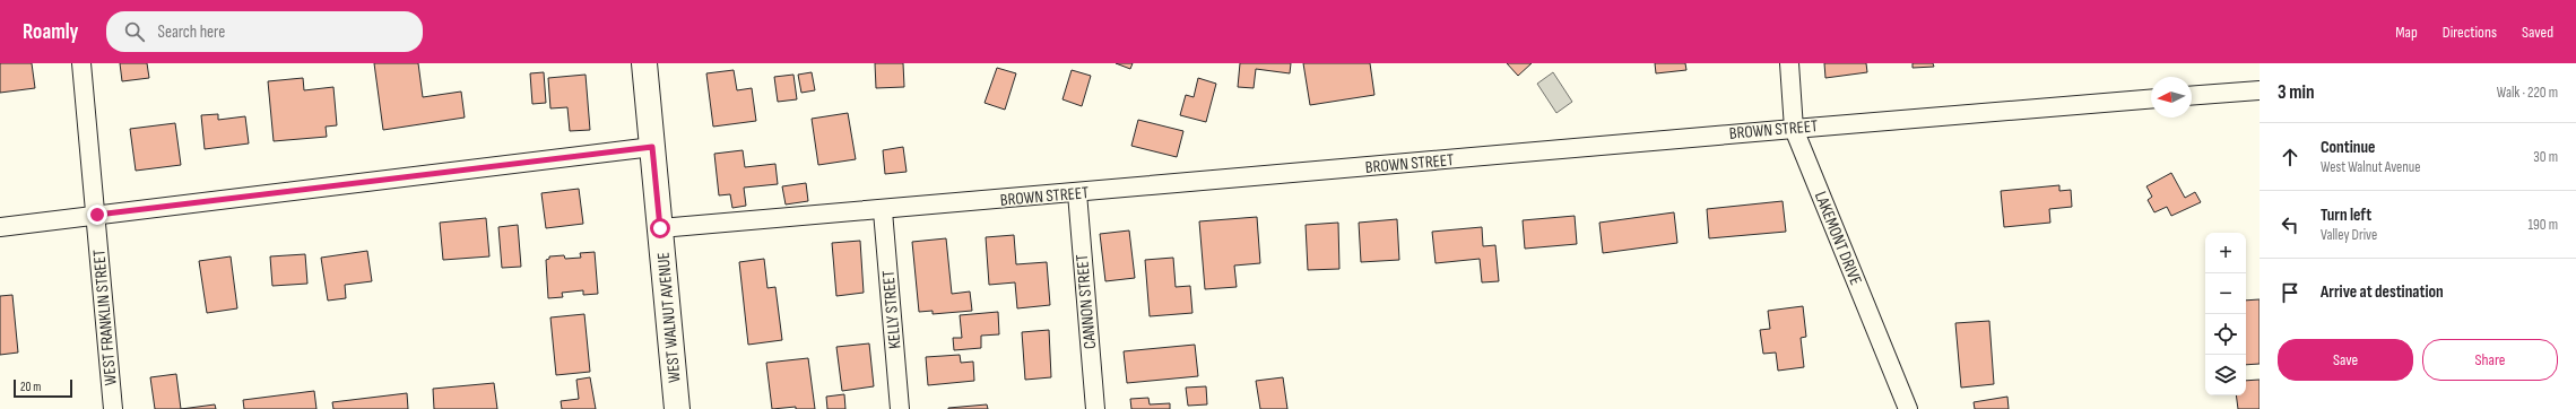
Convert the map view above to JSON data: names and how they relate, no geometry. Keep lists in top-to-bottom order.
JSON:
{
  "streets": {
    "main road": ["WEST WALNUT AVENUE"],
    "street": [
      "BROWN STREET",
      "LAKEMONT DRIVE",
      "CANNON STREET",
      "KELLY STREET",
      "WEST FRANKLIN STREET"
    ]
  },
  "crossings": [
    ["BROWN STREET", "LAKEMONT DRIVE"],
    ["BROWN STREET", "CANNON STREET"],
    ["BROWN STREET", "KELLY STREET"],
    ["BROWN STREET", "WEST WALNUT AVENUE"]
  ],
  "scale_bar": "20 m",
  "north": "left",
  "page": {
    "header": "Roamly",
    "search": "Search here",
    "nav": ["Map", "Directions", "Saved"],
    "heading": ["3 min", "Walk · 220 m"],
    "list": [
      ["Continue", "West Walnut Avenue", "30 m"],
      ["Turn left", "Valley Drive", "190 m"],
      "Arrive at destination"
    ],
    "map_buttons": ["+", "−"],
    "buttons": ["Save", "Share"],
    "scale": "20 m"
  }
}
